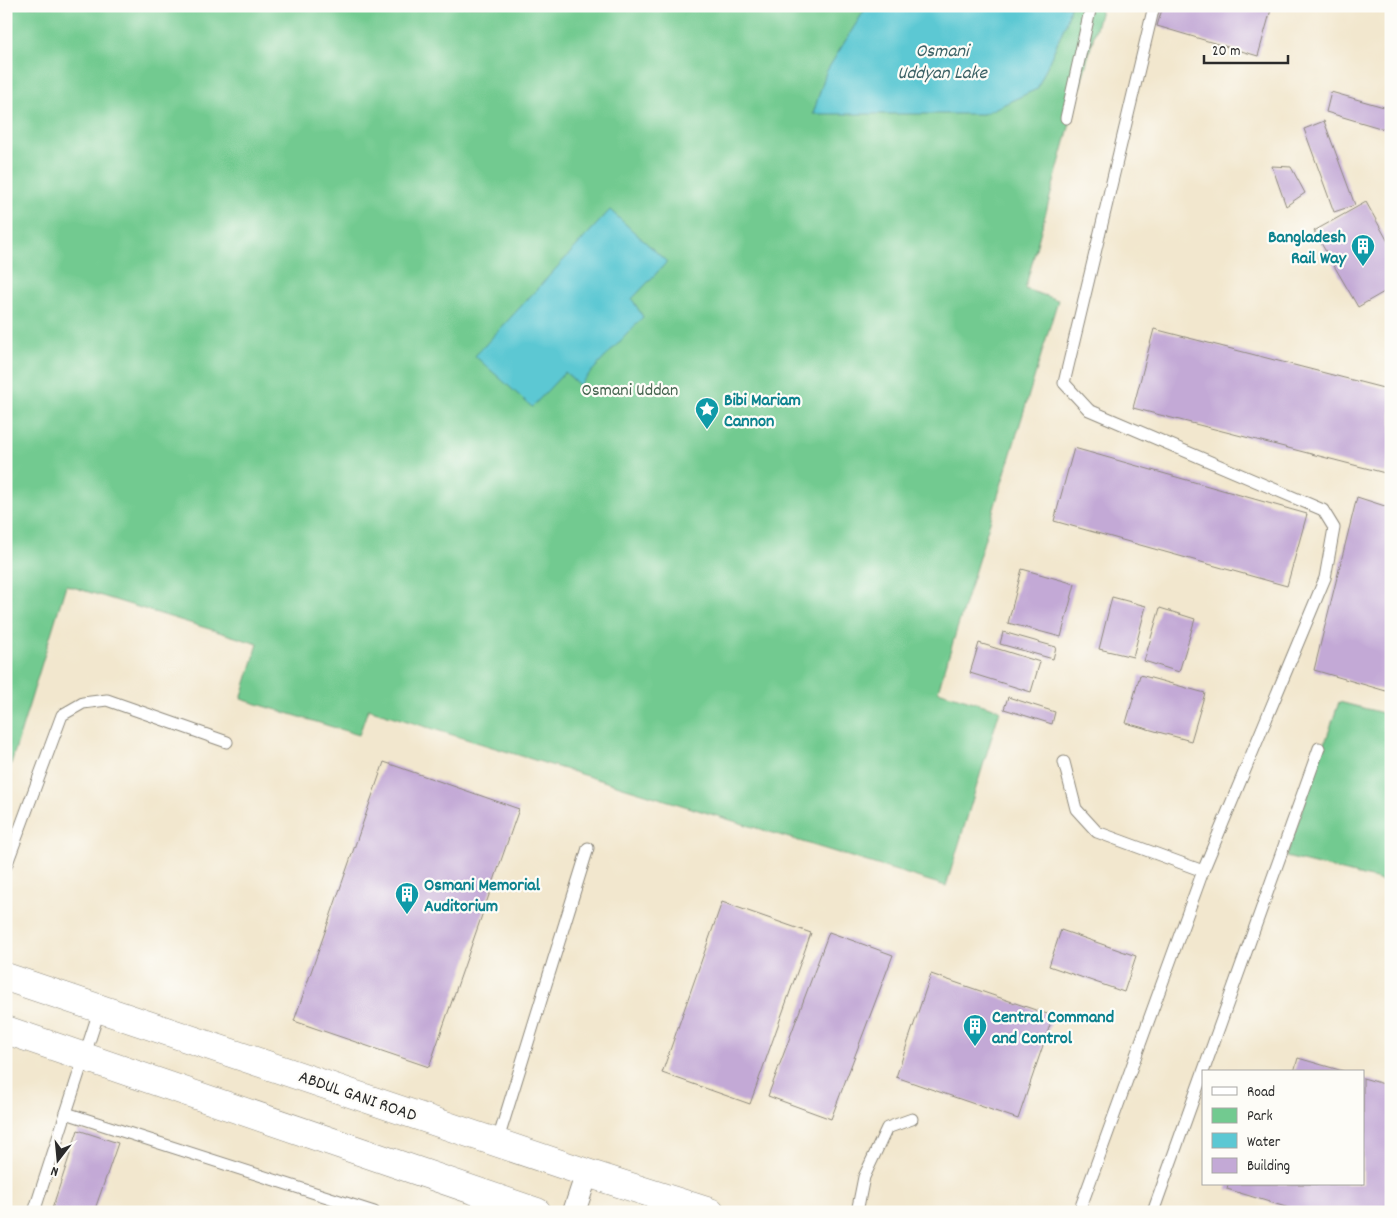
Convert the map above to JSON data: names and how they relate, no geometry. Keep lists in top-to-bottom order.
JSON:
{
  "streets": {
    "main road": ["ABDUL GANI ROAD"]
  },
  "water": ["Osmani Uddyan Lake"],
  "parks": ["Osmani Uddan"],
  "places": {
    "building": ["Bangladesh Rail Way", "Osmani Memorial Auditorium", "Central Command and Control"],
    "place": ["Bibi Mariam Cannon"]
  },
  "legend": [
    "Road",
    "Park",
    "Water",
    "Building"
  ],
  "scale_bar": "20 m",
  "north": "bottom"
}
